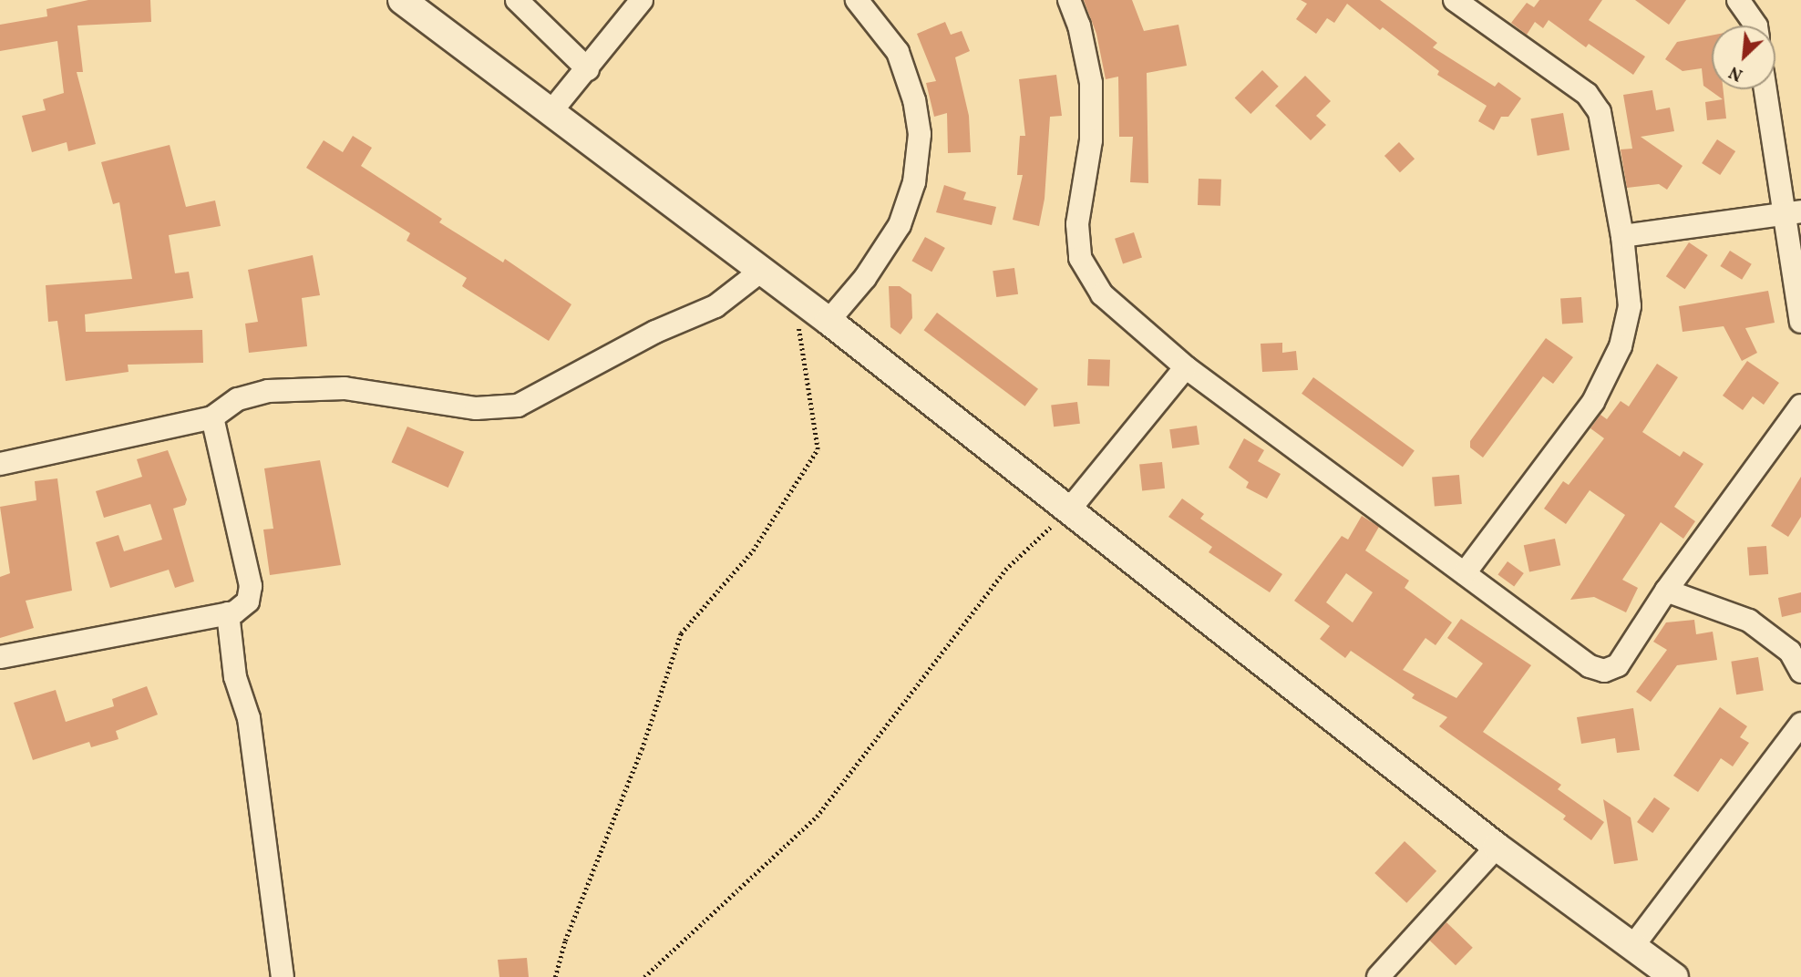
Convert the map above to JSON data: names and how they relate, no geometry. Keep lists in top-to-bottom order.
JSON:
{
  "north": "bottom left"
}
